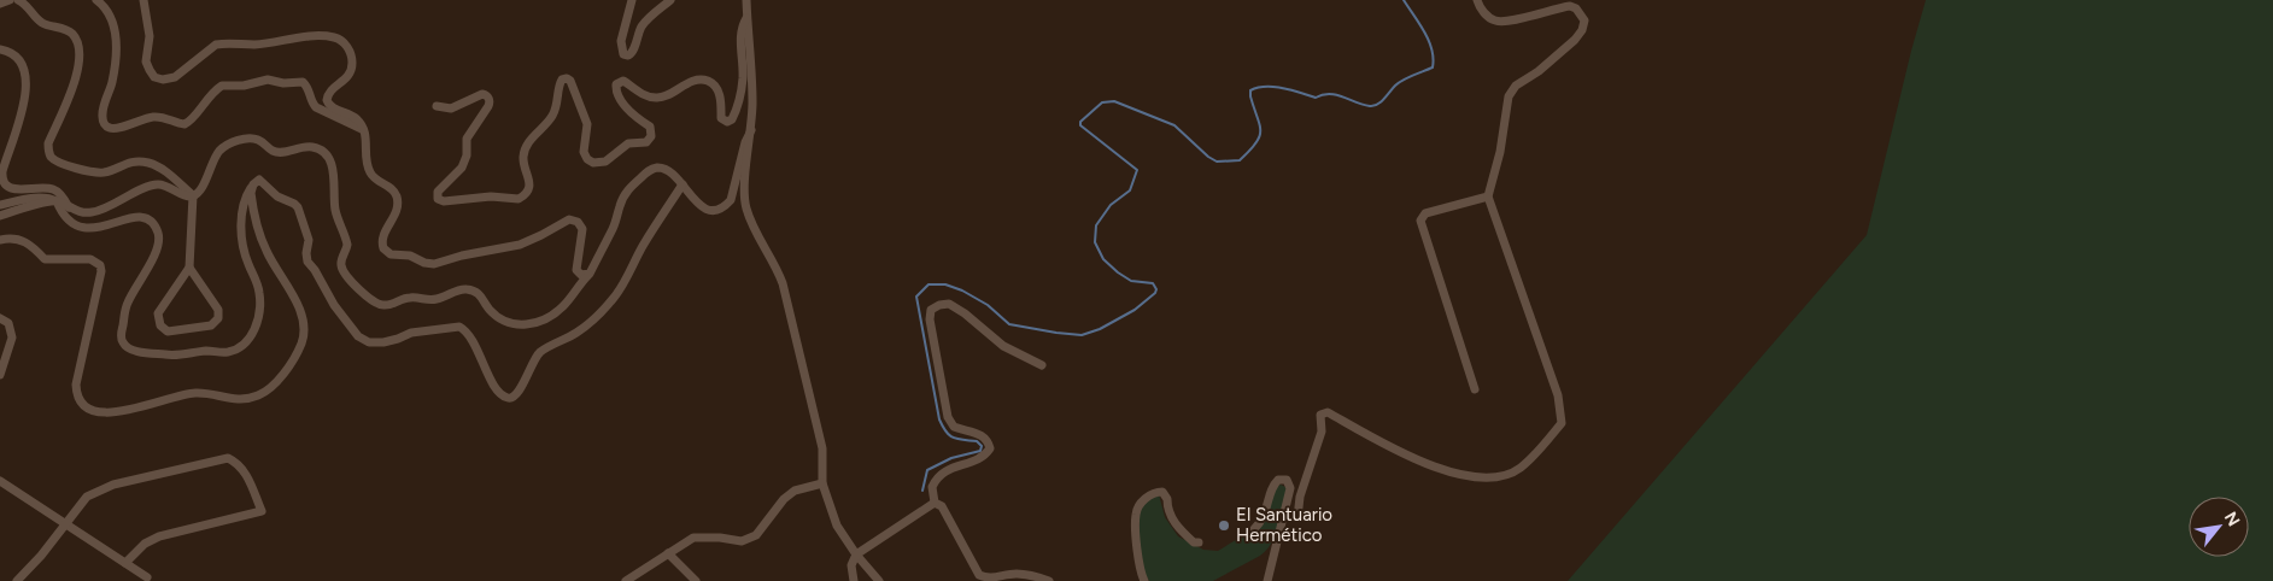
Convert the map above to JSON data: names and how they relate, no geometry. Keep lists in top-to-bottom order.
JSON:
{
  "places": ["El Santuario Hermético"],
  "north": "top right"
}
